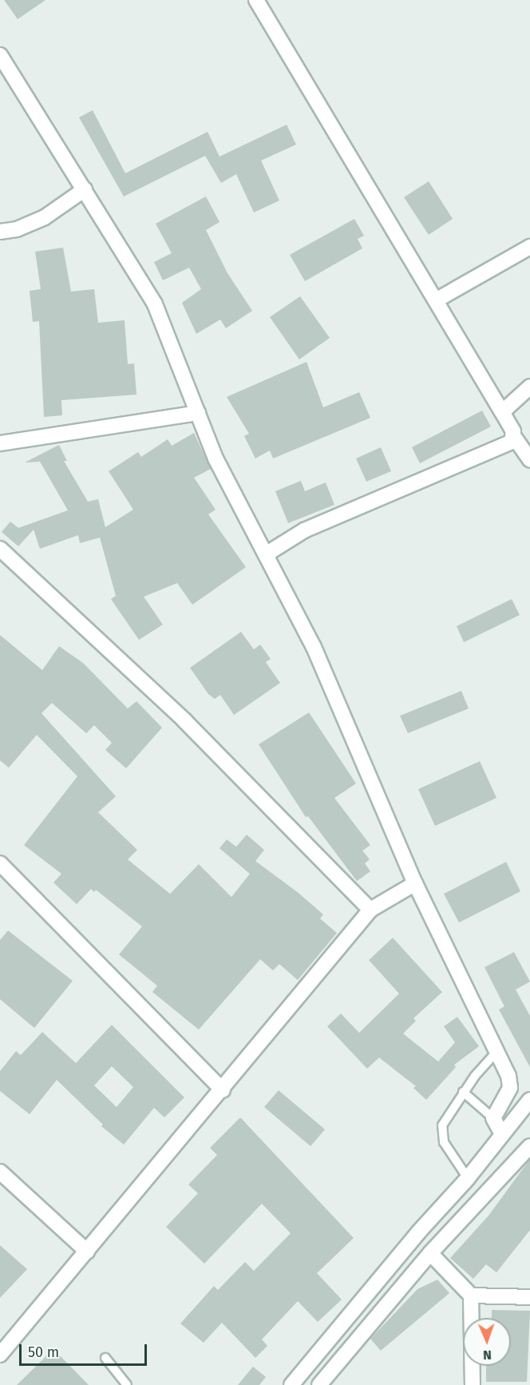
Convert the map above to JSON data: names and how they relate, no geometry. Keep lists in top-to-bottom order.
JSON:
{
  "scale_bar": "50 m",
  "north": "bottom"
}
